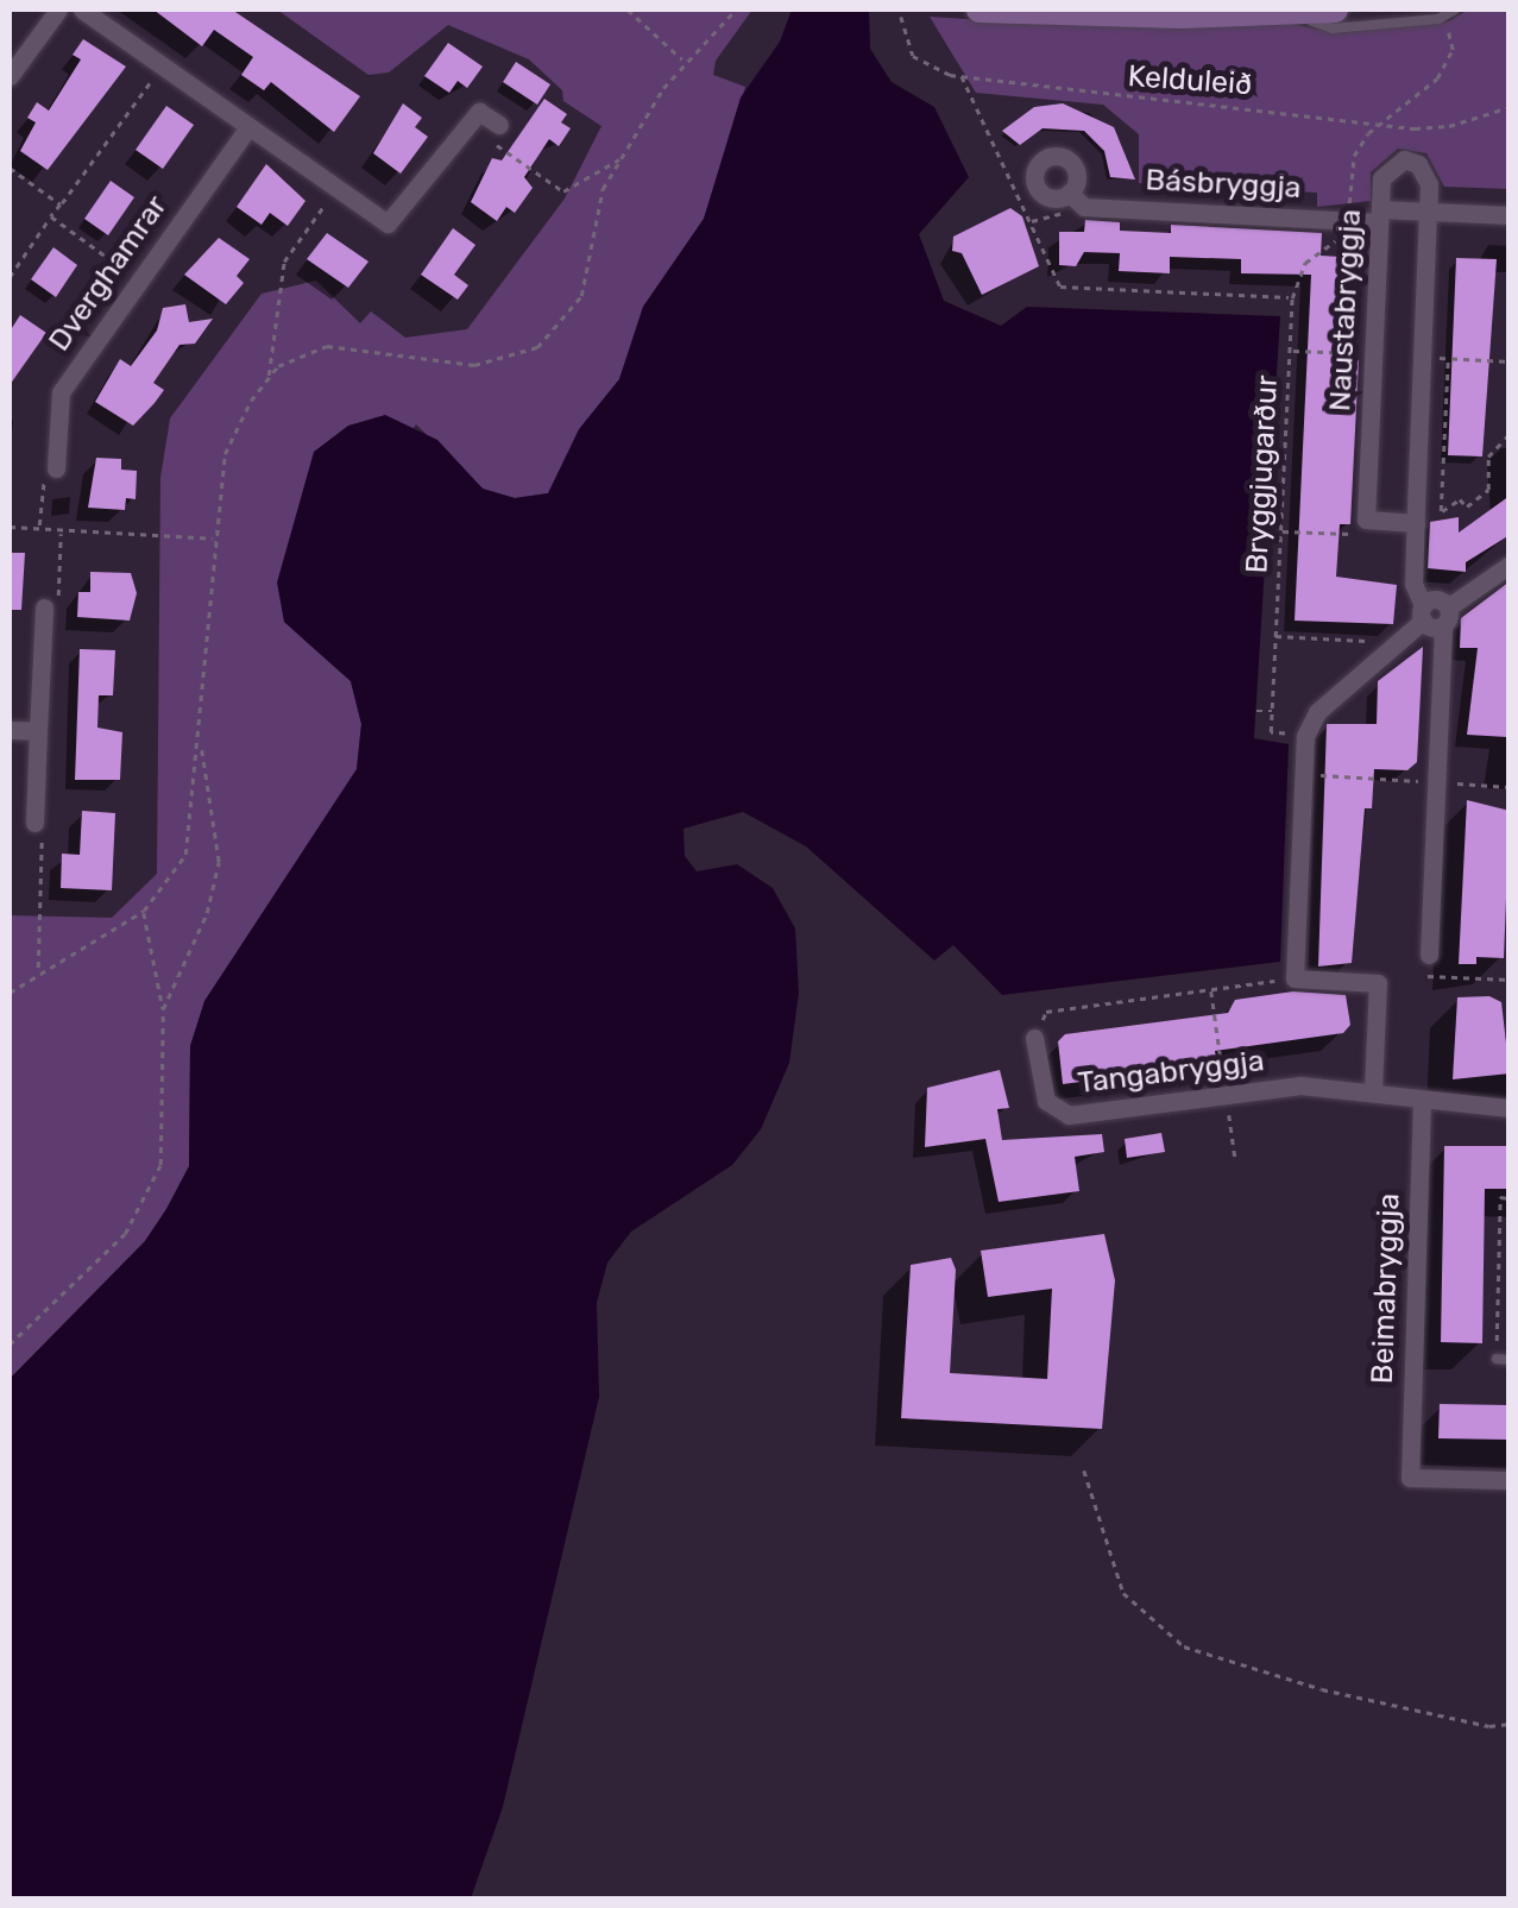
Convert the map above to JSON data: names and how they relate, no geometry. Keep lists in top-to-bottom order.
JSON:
{
  "streets": {
    "street": [
      "Básbryggja",
      "Dverghamrar",
      "Naustabryggja",
      "Tangabryggja",
      "Beimabryggja"
    ],
    "path": ["Kelduleið", "Bryggjugarður"]
  },
  "crossings": [
    ["Básbryggja", "Naustabryggja"],
    ["Tangabryggja", "Beimabryggja"]
  ]
}
